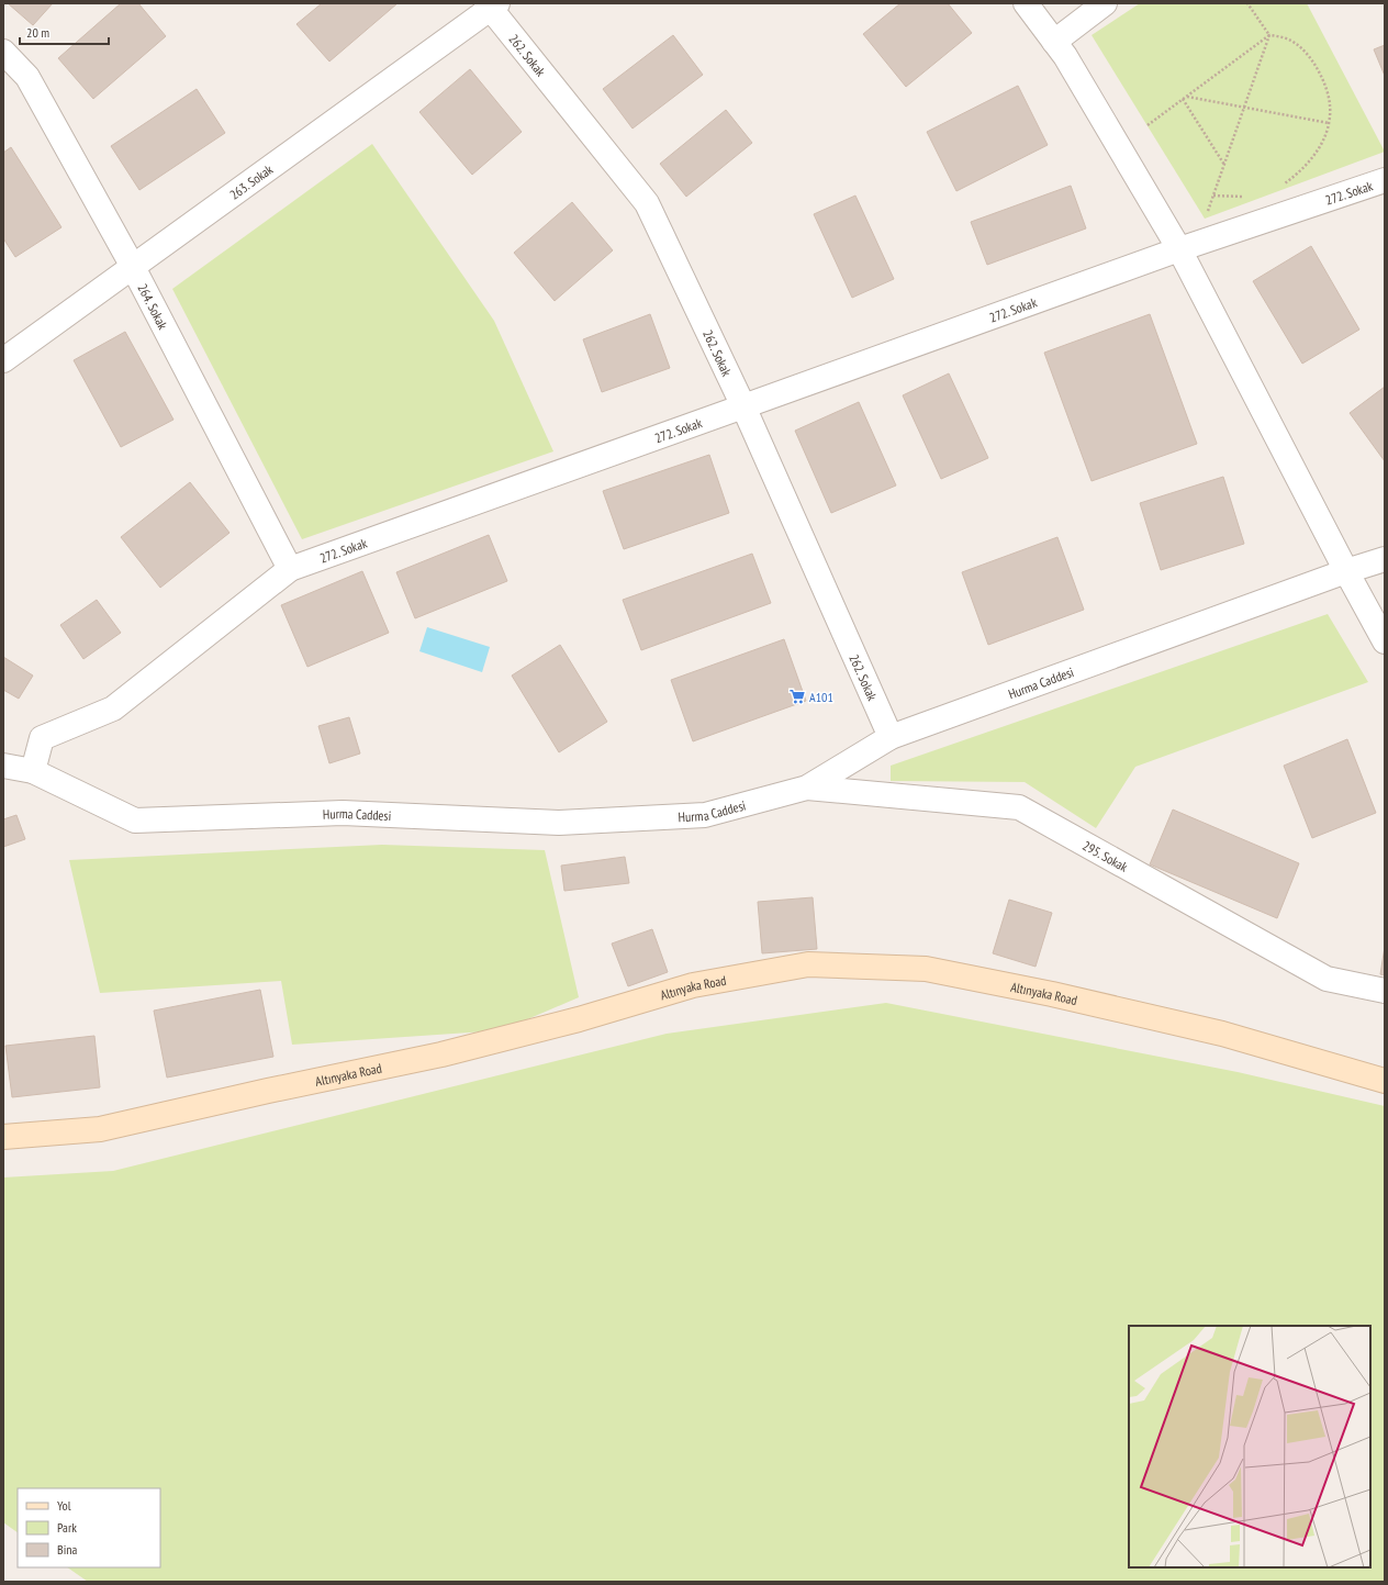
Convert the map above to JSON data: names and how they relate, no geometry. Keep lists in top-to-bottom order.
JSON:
{
  "streets": {
    "main road": ["Altınyaka Road"],
    "street": [
      "262. Sokak",
      "263. Sokak",
      "272. Sokak",
      "264. Sokak",
      "Hurma Caddesi",
      "295. Sokak"
    ]
  },
  "crossings": [
    ["262. Sokak", "263. Sokak"],
    ["262. Sokak", "272. Sokak"],
    ["262. Sokak", "Hurma Caddesi"],
    ["263. Sokak", "264. Sokak"],
    ["272. Sokak", "264. Sokak"],
    ["272. Sokak", "Hurma Caddesi"],
    ["Hurma Caddesi", "295. Sokak"]
  ],
  "places": {
    "supermarket": ["A101"]
  },
  "legend": ["Yol", "Park", "Bina"],
  "scale_bar": "20 m"
}
